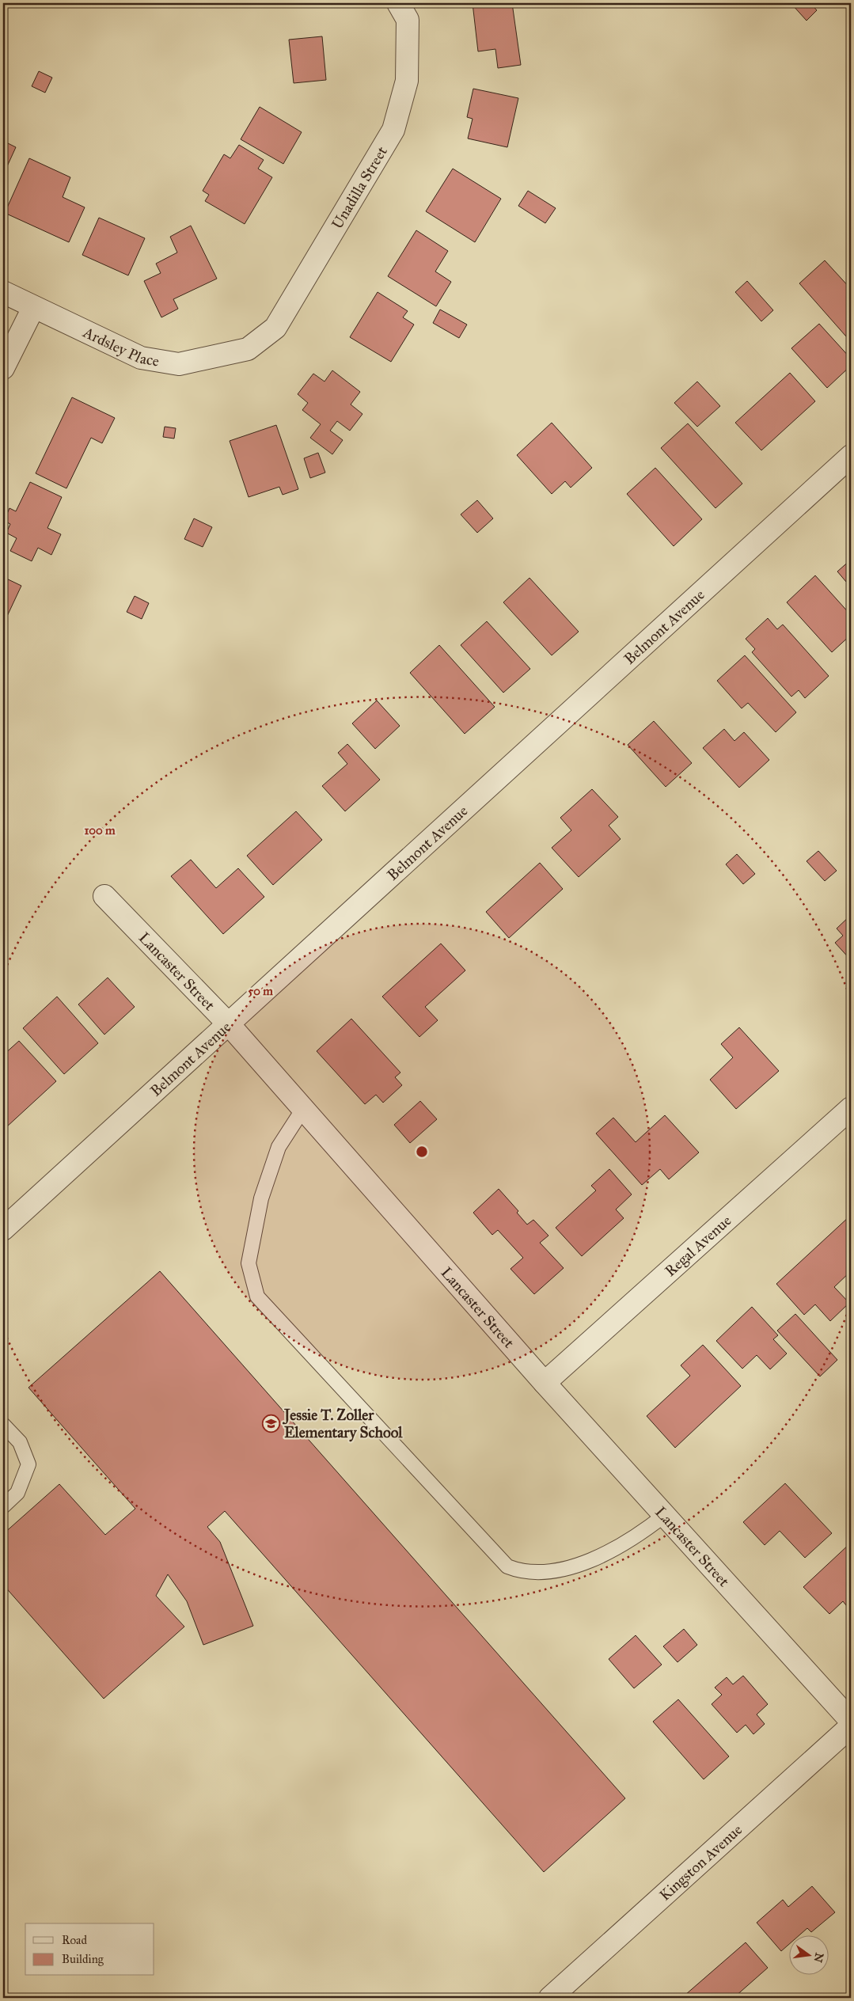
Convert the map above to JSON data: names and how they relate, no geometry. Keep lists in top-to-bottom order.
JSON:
{
  "streets": {
    "street": [
      "Unadilla Street",
      "Ardsley Place",
      "Belmont Avenue",
      "Lancaster Street",
      "Regal Avenue",
      "Kingston Avenue"
    ]
  },
  "crossings": [
    ["Unadilla Street", "Ardsley Place"],
    ["Belmont Avenue", "Lancaster Street"],
    ["Lancaster Street", "Regal Avenue"]
  ],
  "places": {
    "school or university": ["Jessie T. Zoller Elementary School"]
  },
  "legend": ["Road", "Building"],
  "north": "right",
  "rings": ["100 m", "50 m"]
}
